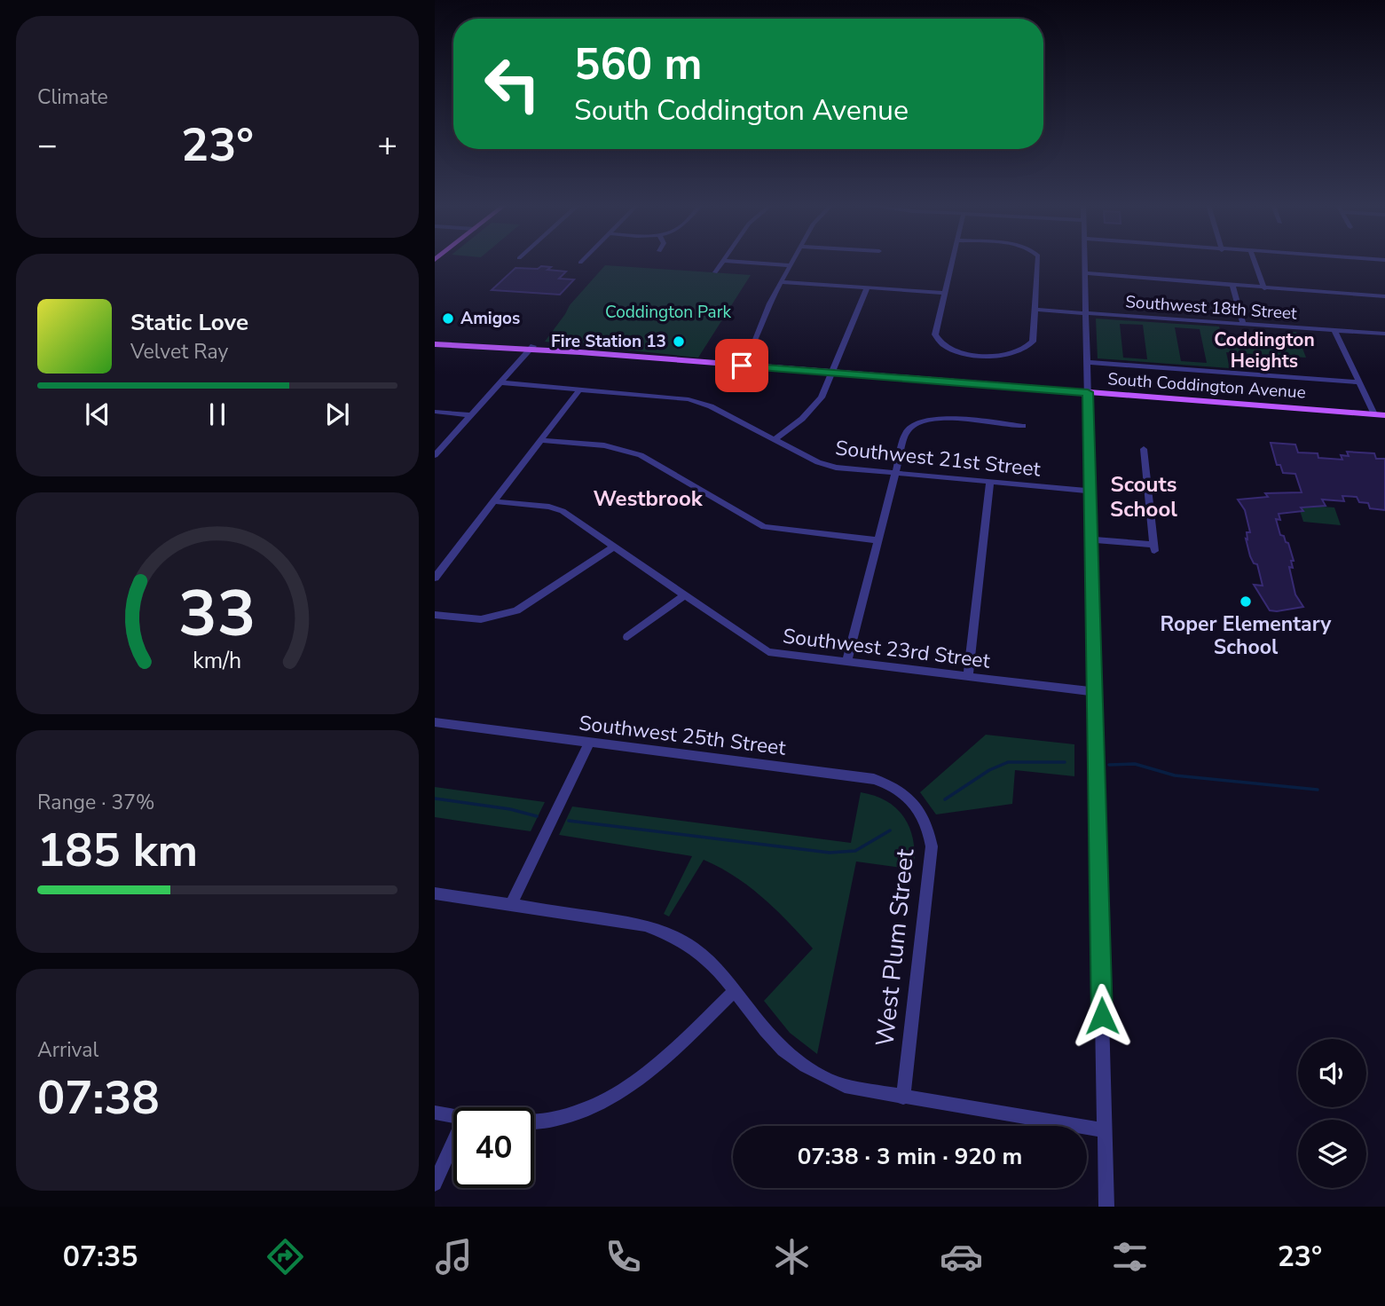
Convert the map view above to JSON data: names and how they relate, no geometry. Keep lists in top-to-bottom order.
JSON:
{
  "streets": {
    "main road": ["South Coddington Avenue"],
    "street": [
      "Southwest 18th Street",
      "Southwest 21st Street",
      "Southwest 23rd Street",
      "Southwest 25th Street",
      "West Plum Street"
    ]
  },
  "crossings": [
    ["Southwest 25th Street", "West Plum Street"]
  ],
  "districts": ["Coddington Heights", "Scouts School", "Westbrook"],
  "parks": ["Coddington Park"],
  "places": ["Amigos", "Fire Station 13", "Roper Elementary School"],
  "page": {
    "tile": [
      "Climate",
      ["Range · 37%", "185 km"],
      ["Arrival", "07:38"]
    ],
    "turn": ["560 m", "South Coddington Avenue"],
    "heat": ["−", "23°", "+"],
    "song": ["Static Love", "Velvet Ray"],
    "limit": "40",
    "trip": "07:38 · 3 min · 920 m",
    "tabs": ["07:35", "23°"],
    "gauge": ["33", "km/h"]
  }
}
